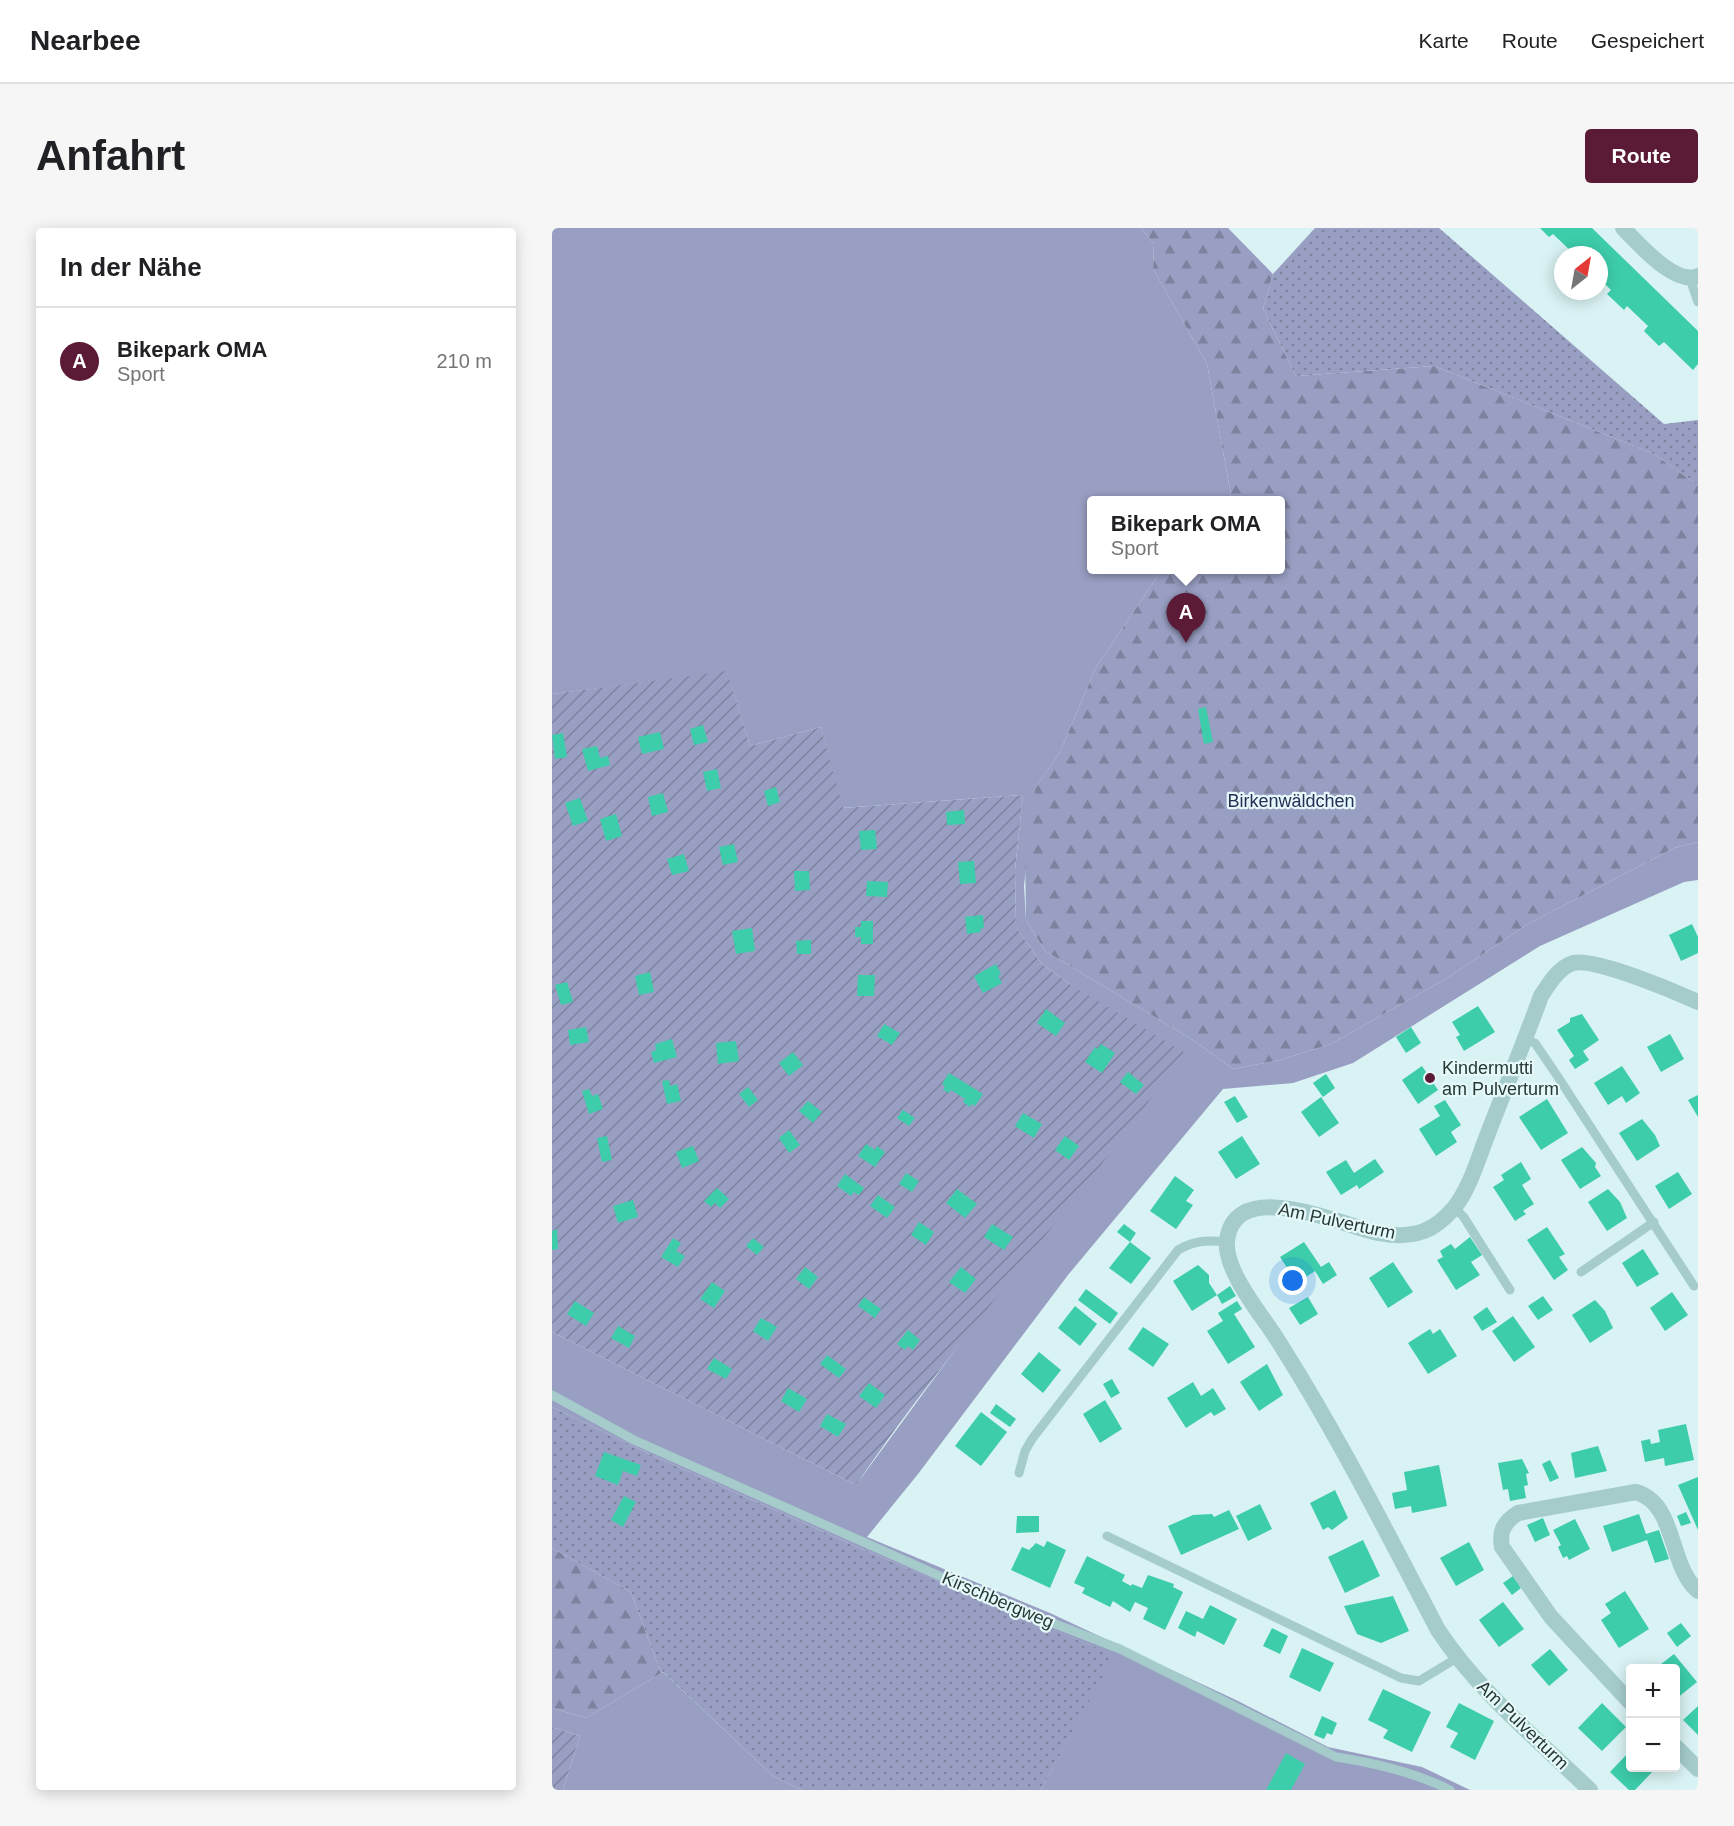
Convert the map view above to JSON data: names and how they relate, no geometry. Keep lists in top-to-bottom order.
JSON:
{
  "streets": {
    "street": ["Am Pulverturm"],
    "lane": ["Kirschbergweg"]
  },
  "parks": ["Birkenwäldchen"],
  "places": ["Kindermutti am Pulverturm"],
  "north": "top right",
  "page": {
    "header": "Nearbee",
    "nav": ["Karte", "Route", "Gespeichert"],
    "buttons": "Route",
    "title": "Anfahrt",
    "heading": "In der Nähe",
    "list": [
      {
        "mark": "A",
        "name": "Bikepark OMA",
        "note": "Sport",
        "value": "210 m"
      }
    ],
    "popup": ["Bikepark OMA", "Sport"],
    "pins": "A",
    "map_buttons": ["+", "−"]
  }
}
